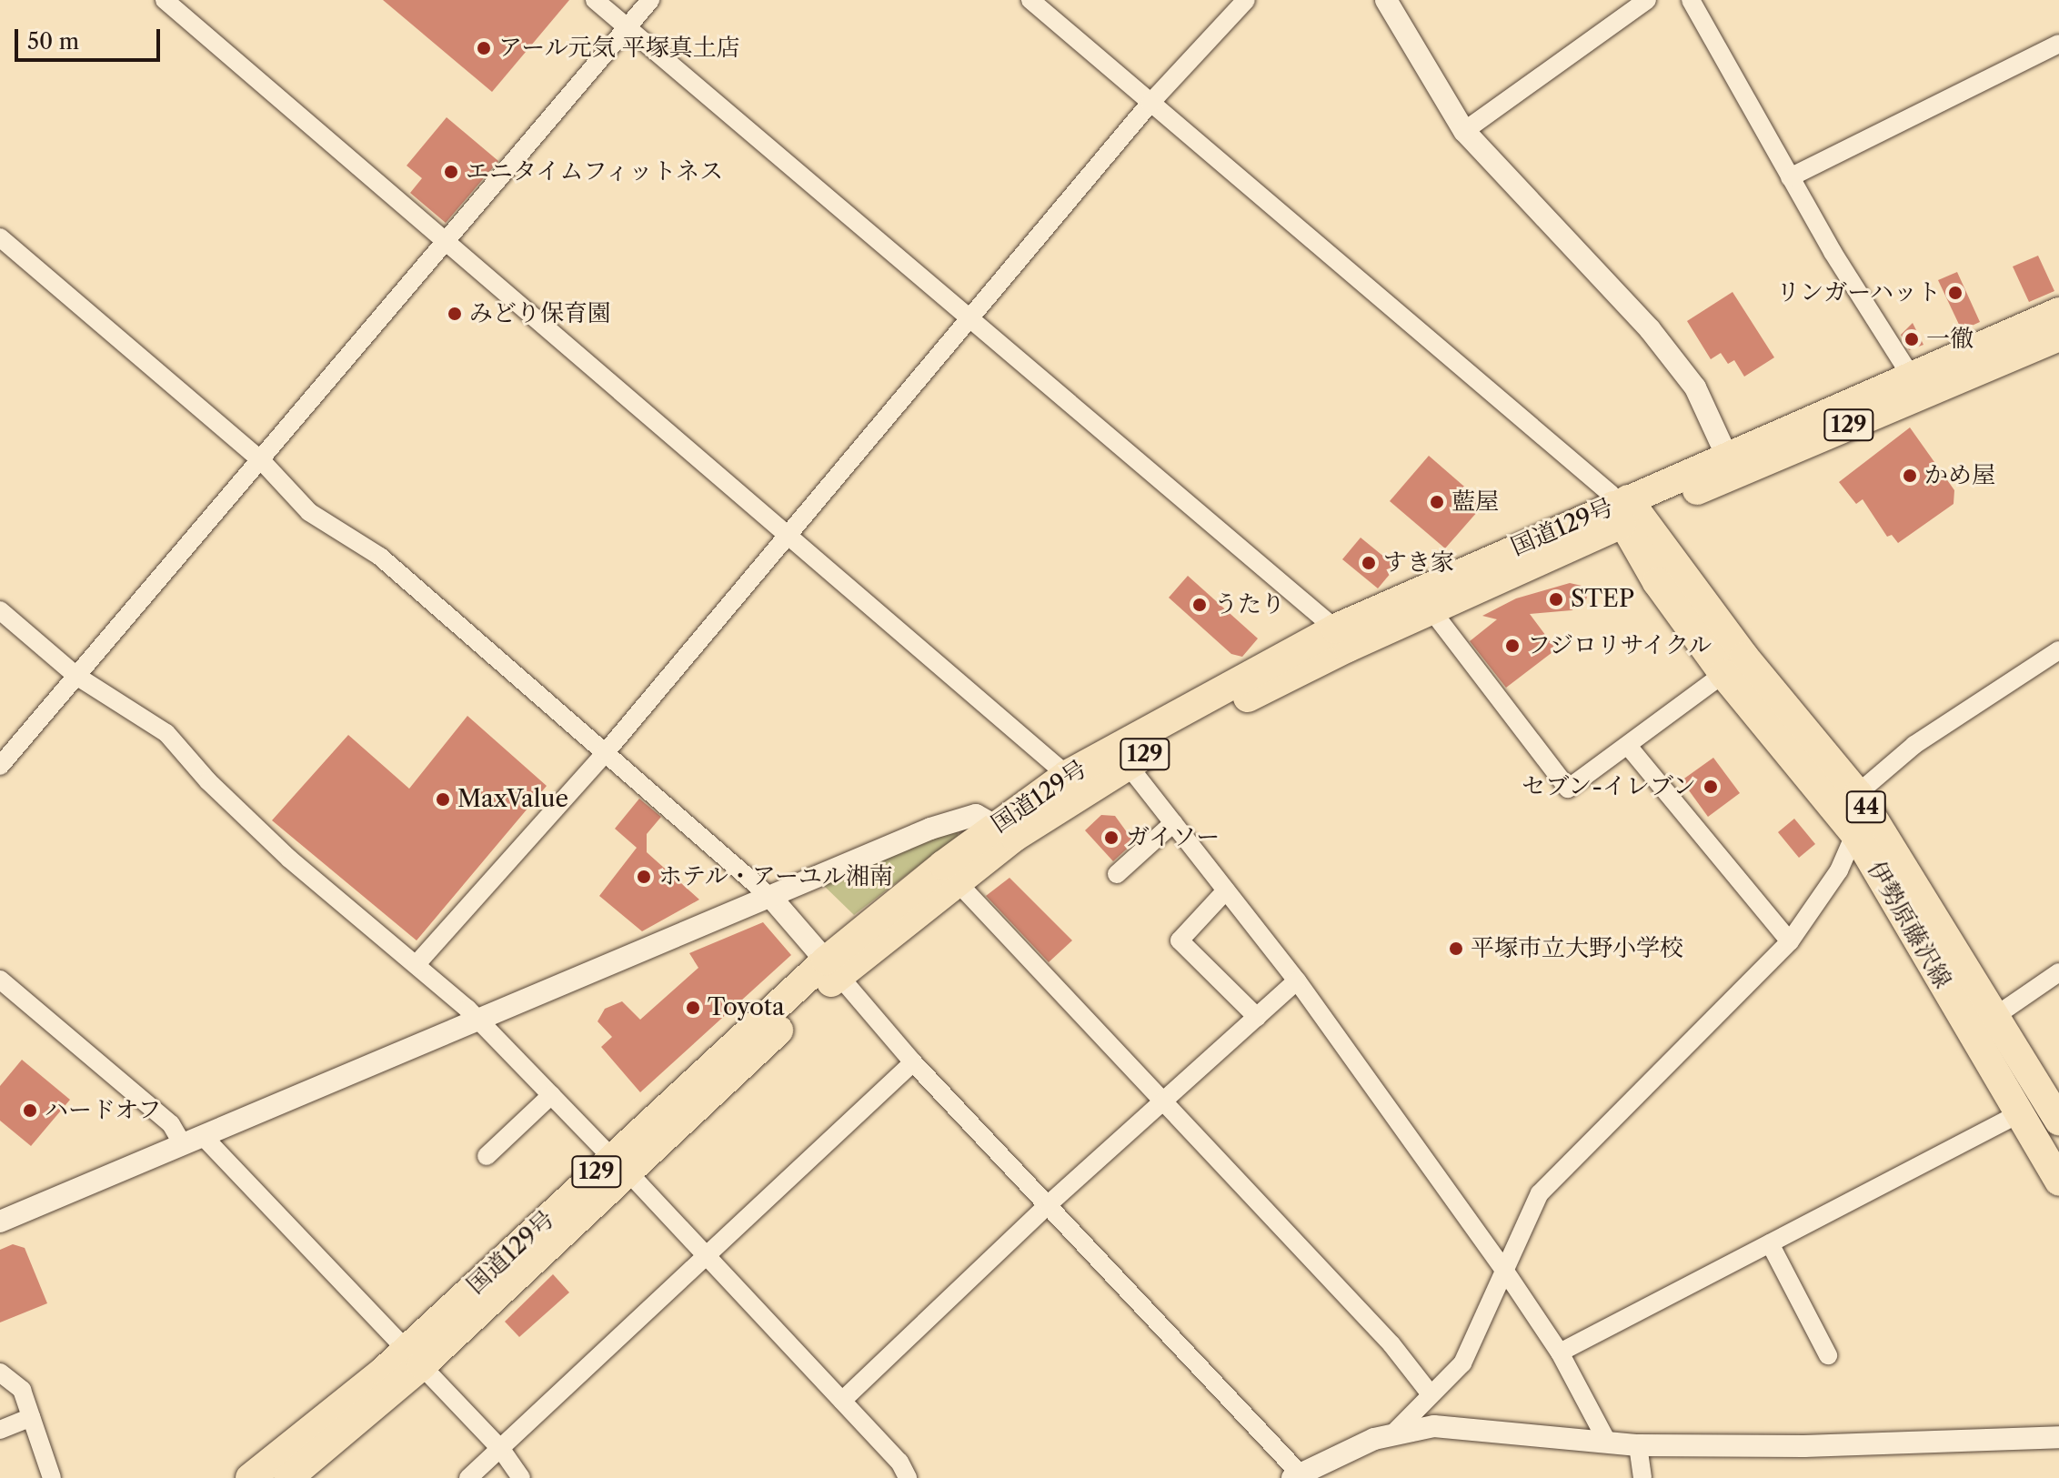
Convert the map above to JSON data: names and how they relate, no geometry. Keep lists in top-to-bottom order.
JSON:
{
  "streets": {
    "main road": [
      "129",
      "国道129号",
      "44",
      "伊勢原藤沢線"
    ]
  },
  "crossings": [
    ["国道129号", "伊勢原藤沢線"]
  ],
  "places": [
    "アール元気 平塚真土店",
    "エニタイムフィットネス",
    "リンガーハット",
    "みどり保育園",
    "一徹",
    "かめ屋",
    "藍屋",
    "すき家",
    "STEP",
    "うたり",
    "フジロリサイクル",
    "セブン-イレブン",
    "MaxValue",
    "ガイソー",
    "ホテル・アーユル湘南",
    "平塚市立大野小学校",
    "Toyota",
    "ハードオフ"
  ],
  "scale_bar": "50 m"
}
